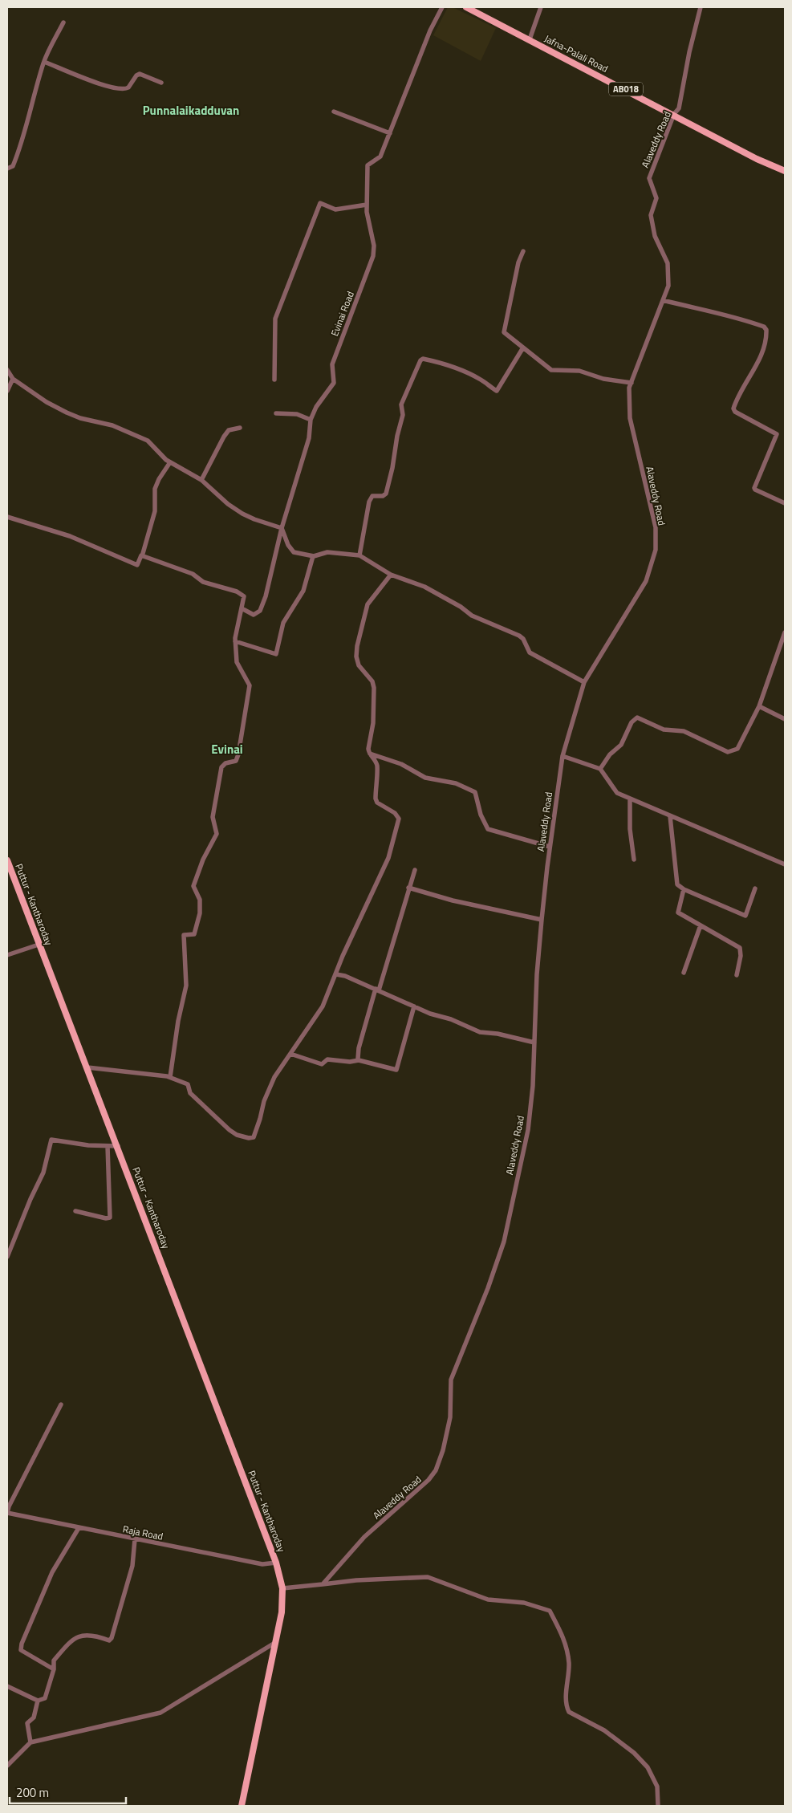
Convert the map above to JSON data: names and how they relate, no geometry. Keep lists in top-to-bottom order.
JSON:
{
  "streets": {
    "main road": ["Jafna-Palali Road", "AB018", "Puttur - Kantharoday"],
    "street": ["Alaveddy Road", "Evinai Road", "Raja Road"]
  },
  "crossings": [
    ["Jafna-Palali Road", "Alaveddy Road"],
    ["Puttur - Kantharoday", "Raja Road"]
  ],
  "districts": ["Punnalaikadduvan", "Evinai"],
  "scale_bar": "200 m"
}
